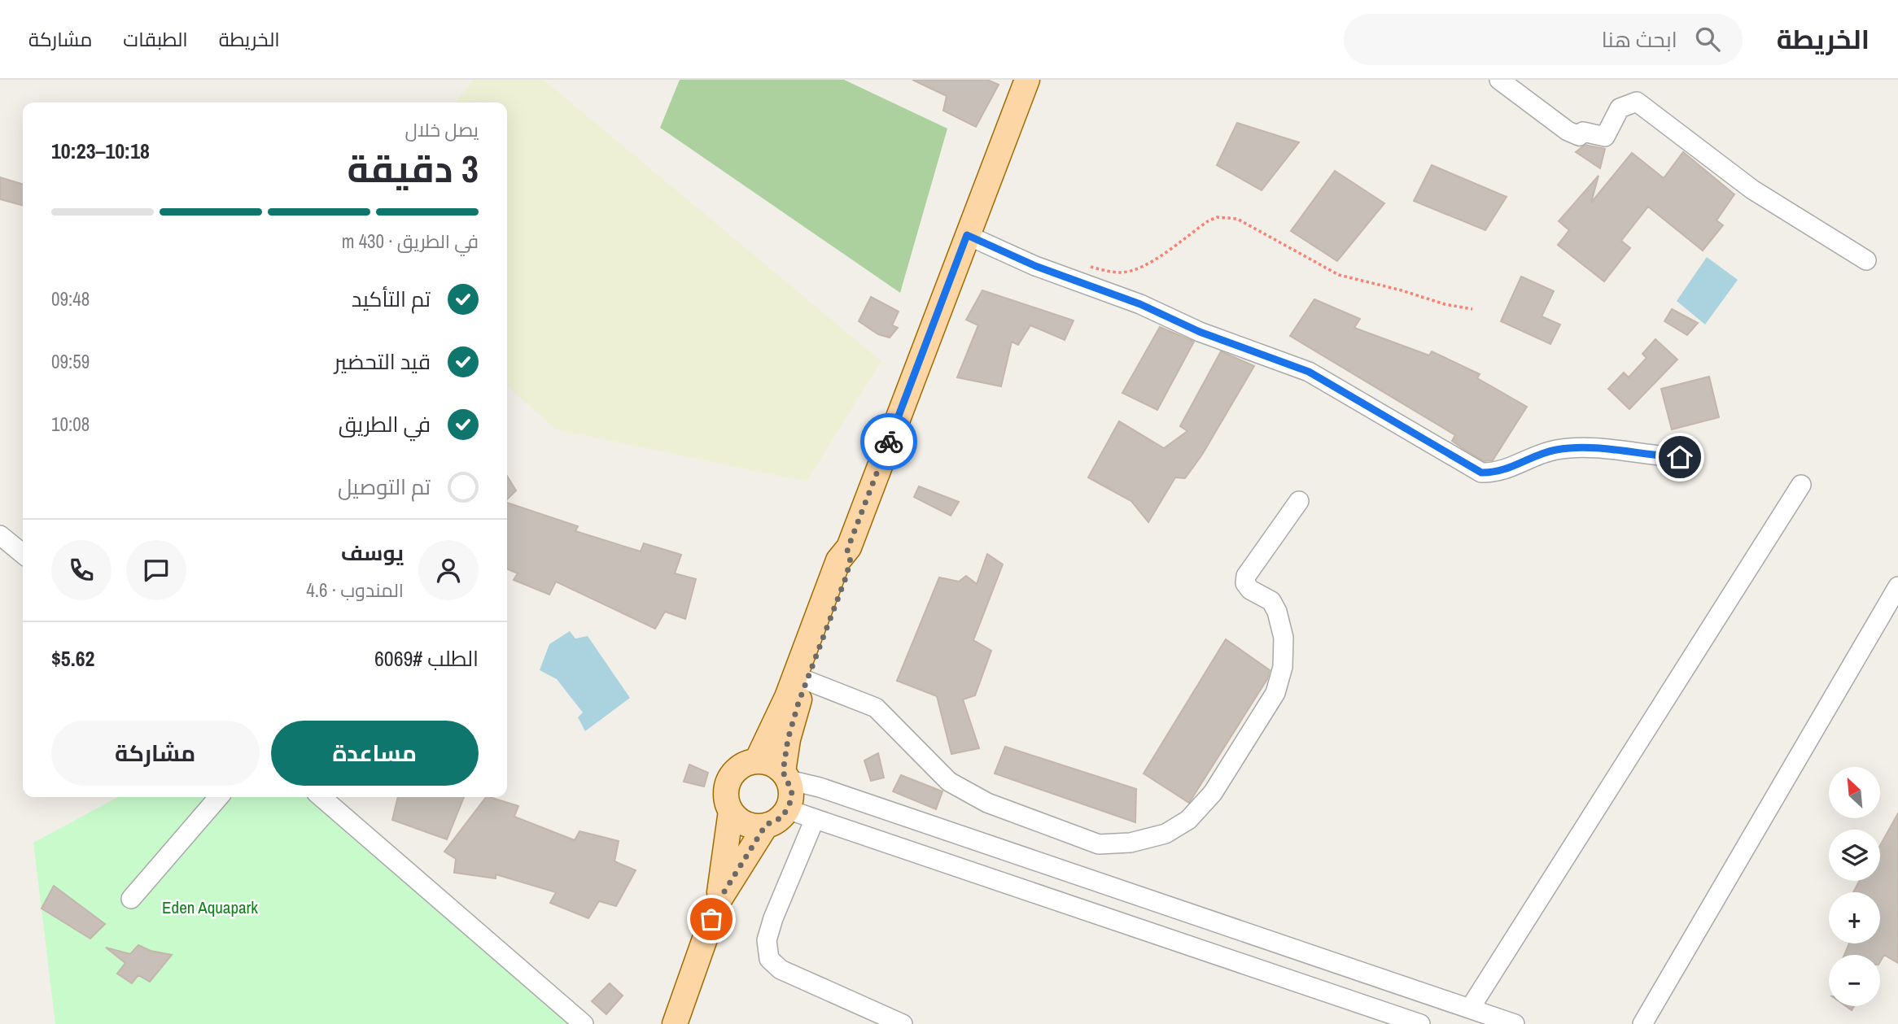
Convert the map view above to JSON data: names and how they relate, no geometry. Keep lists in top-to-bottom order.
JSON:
{
  "parks": ["Eden Aquapark"],
  "north": "top left",
  "page": {
    "header": "الخريطة",
    "search": "ابحث هنا",
    "nav": ["الخريطة", "الطبقات", "مشاركة"],
    "heading": ["3 دقيقة", "يصل خلال", "10:18–10:23"],
    "panel": [
      "يوسف",
      "المندوب · 4.6",
      "الطلب #6069",
      "$5.62"
    ],
    "bar": "في الطريق · 430 m",
    "list": [
      ["تم التأكيد", "09:48"],
      ["قيد التحضير", "09:59"],
      ["في الطريق", "10:08"],
      "تم التوصيل"
    ],
    "buttons": ["مساعدة", "مشاركة"],
    "map_buttons": ["+", "−"]
  }
}
